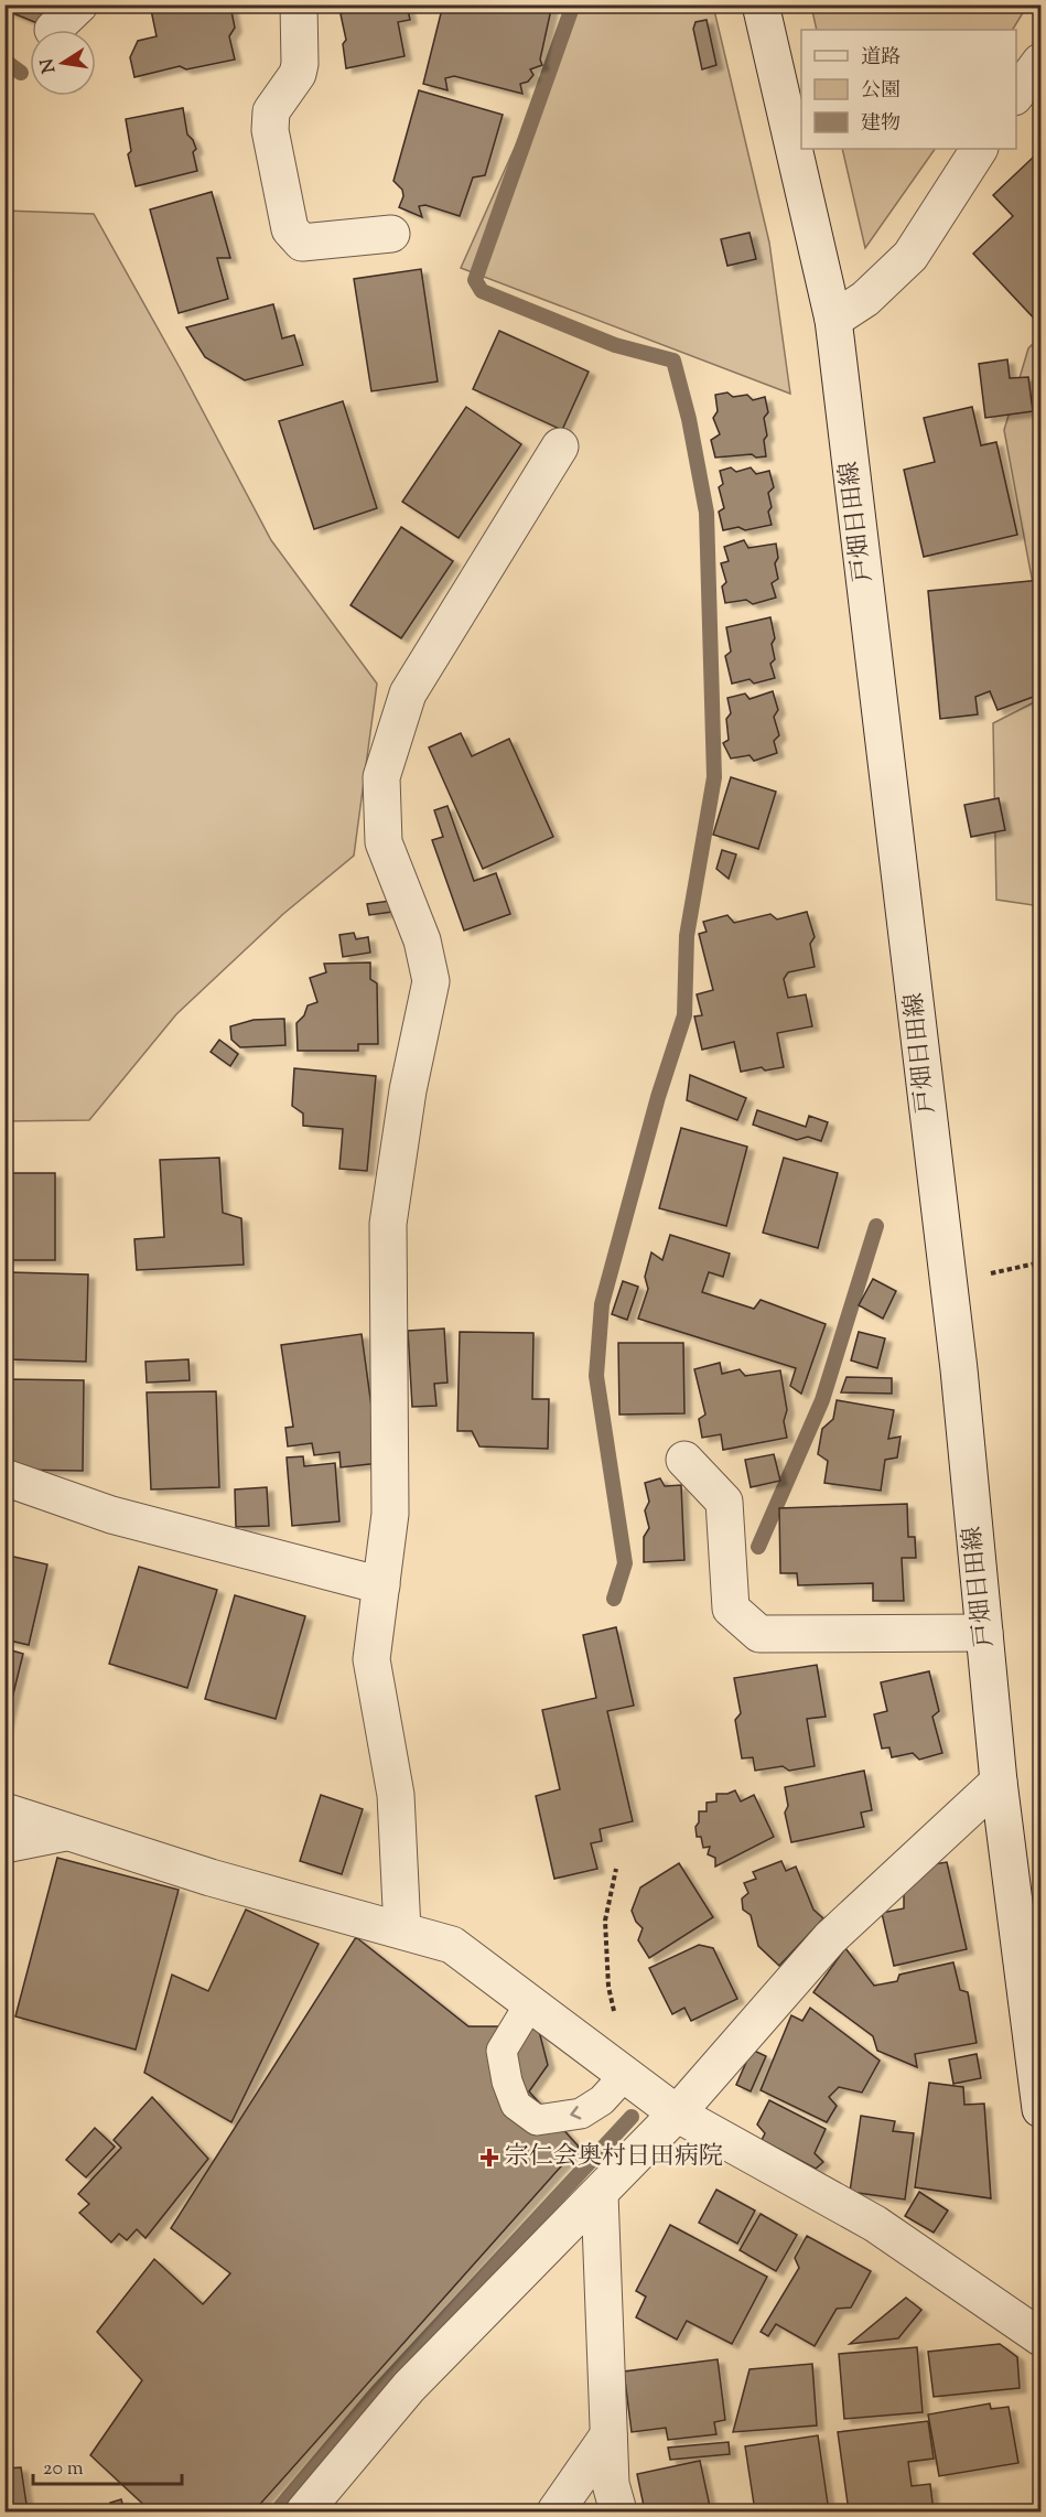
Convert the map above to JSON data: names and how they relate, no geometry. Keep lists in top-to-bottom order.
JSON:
{
  "streets": {
    "street": ["戸畑日田線"]
  },
  "places": {
    "health": ["宗仁会奥村日田病院"]
  },
  "legend": ["道路", "公園", "建物"],
  "scale_bar": "20 m",
  "north": "left"
}
